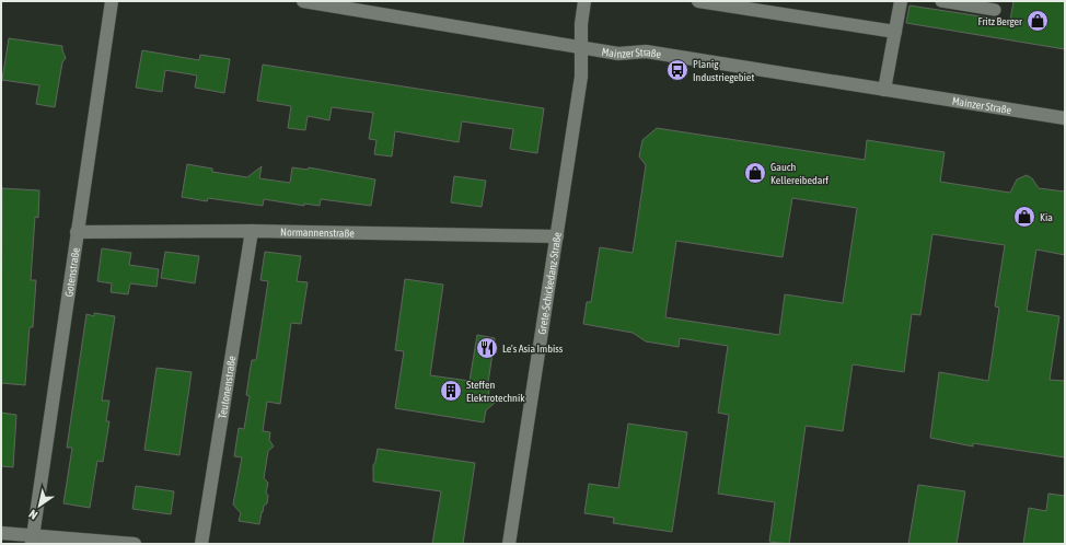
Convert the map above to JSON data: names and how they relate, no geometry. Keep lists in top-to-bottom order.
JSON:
{
  "streets": {
    "street": [
      "Mainzer Straße",
      "Normannenstraße",
      "Gotenstraße",
      "Grete-Schickedanz-Straße",
      "Teutonenstraße"
    ]
  },
  "crossings": [
    ["Mainzer Straße", "Grete-Schickedanz-Straße"],
    ["Normannenstraße", "Gotenstraße"],
    ["Normannenstraße", "Grete-Schickedanz-Straße"],
    ["Normannenstraße", "Teutonenstraße"]
  ],
  "places": {
    "shop": ["Fritz Berger", "Gauch Kellereibedarf", "Kia"],
    "bus stop": ["Planig Industriegebiet"],
    "restaurant": ["Le's Asia Imbiss"],
    "building": ["Steffen Elektrotechnik"]
  },
  "north": "bottom left"
}
